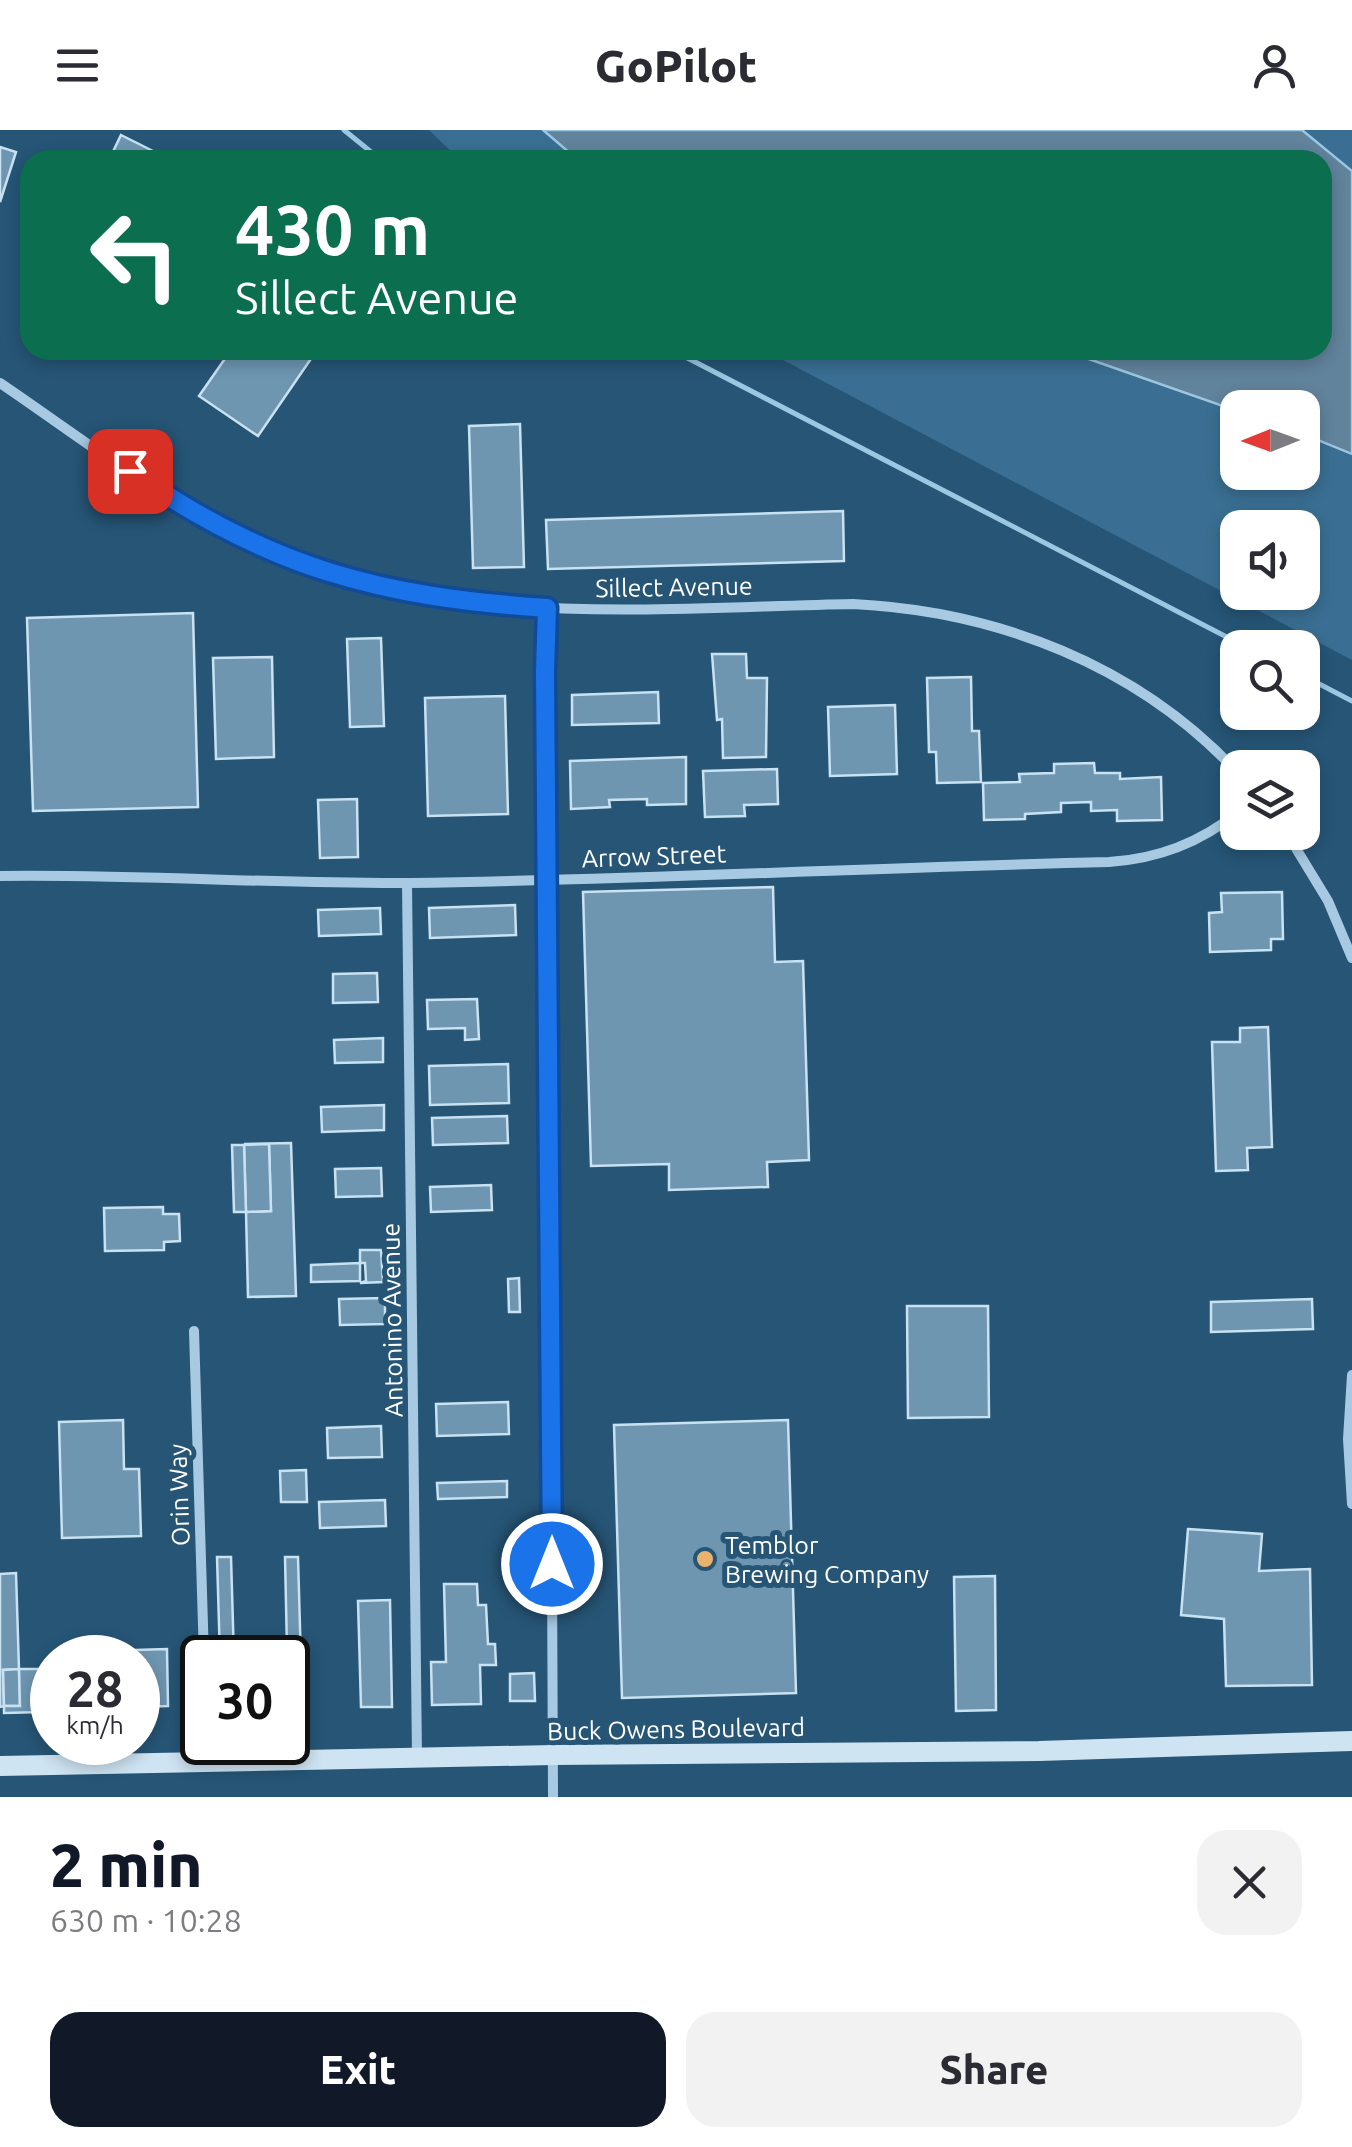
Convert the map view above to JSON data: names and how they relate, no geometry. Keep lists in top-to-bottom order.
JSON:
{
  "streets": {
    "main road": ["Buck Owens Boulevard"],
    "street": [
      "Sillect Avenue",
      "Arrow Street",
      "Antonino Avenue",
      "Orin Way"
    ]
  },
  "crossings": [
    ["Arrow Street", "Antonino Avenue"],
    ["Antonino Avenue", "Buck Owens Boulevard"]
  ],
  "places": ["Temblor Brewing Company"],
  "north": "left",
  "page": {
    "header": "GoPilot",
    "turn": ["430 m", "Sillect Avenue"],
    "speed": "28 km/h",
    "limit": "30",
    "heading": ["2 min", "630 m · 10:28"],
    "buttons": ["Exit", "Share"]
  }
}
